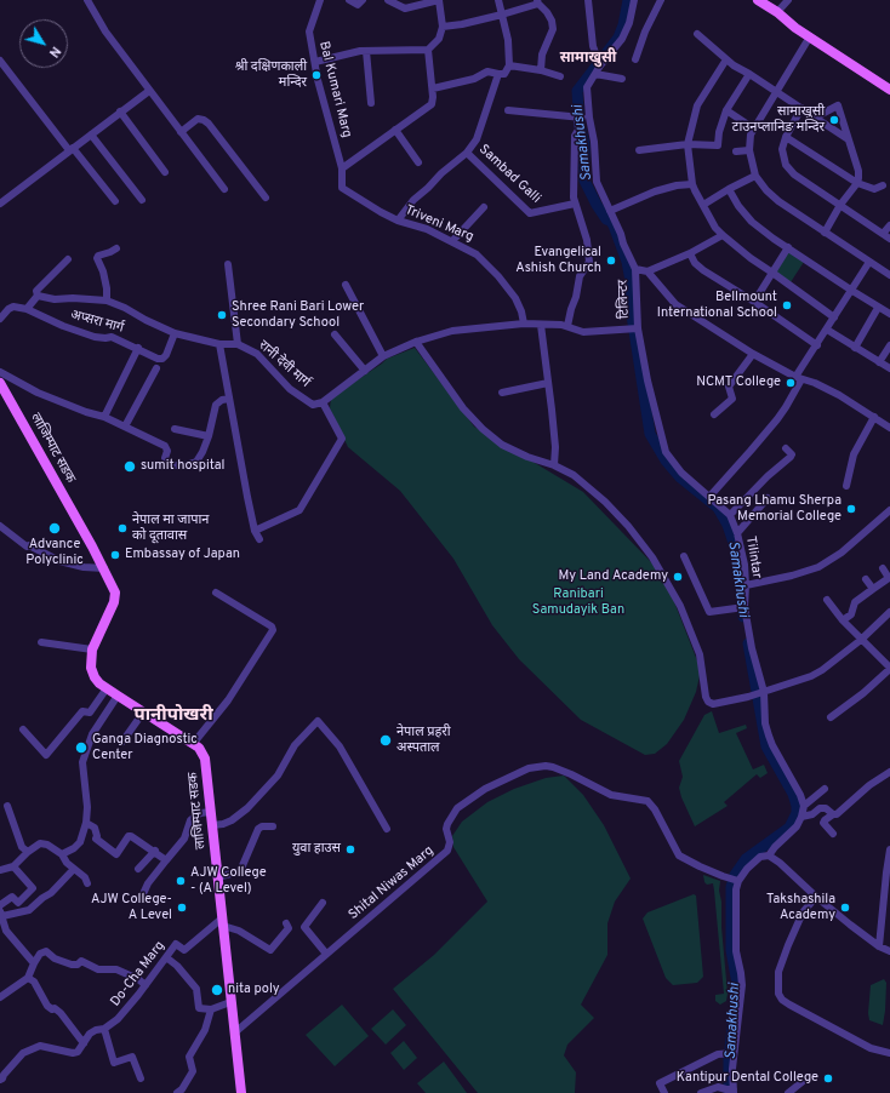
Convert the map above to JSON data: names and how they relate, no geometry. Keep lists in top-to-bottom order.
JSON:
{
  "streets": {
    "main road": ["लाजिम्पाट सडक"],
    "street": [
      "Bal Kumari Marg",
      "Sambad Galli",
      "Triveni Marg",
      "टिलिन्टर",
      "अप्सरा मार्ग",
      "रानी देवी मार्ग",
      "Tilintar",
      "Shital Niwas Marg",
      "Do-Cha Marg"
    ]
  },
  "crossings": [
    ["Bal Kumari Marg", "Triveni Marg"],
    ["टिलिन्टर", "Tilintar"],
    ["अप्सरा मार्ग", "रानी देवी मार्ग"],
    ["लाजिम्पाट सडक", "Shital Niwas Marg"],
    ["लाजिम्पाट सडक", "Do-Cha Marg"]
  ],
  "districts": ["सामाखुसी", "पानीपोखरी"],
  "water": ["Samakhushi"],
  "parks": ["Ranibari Samudayik Ban"],
  "places": [
    "श्री दक्षिणकाली मन्दिर",
    "सामाखुसी टाउनप्लानिङ मन्दिर",
    "Evangelical Ashish Church",
    "Bellmount International School",
    "Shree Rani Bari Lower Secondary School",
    "NCMT College",
    "sumit hospital",
    "Pasang Lhamu Sherpa Memorial College",
    "Advance Polyclinic",
    "नेपाल मा जापान को दूतावास",
    "Embassay of Japan",
    "My Land Academy",
    "नेपाल प्रहरी अस्पताल",
    "Ganga Diagnostic Center",
    "युवा हाउस",
    "AJW College - (A Level)",
    "AJW College- A Level",
    "Takshashila Academy",
    "nita poly",
    "Kantipur Dental College"
  ],
  "north": "bottom right"
}
